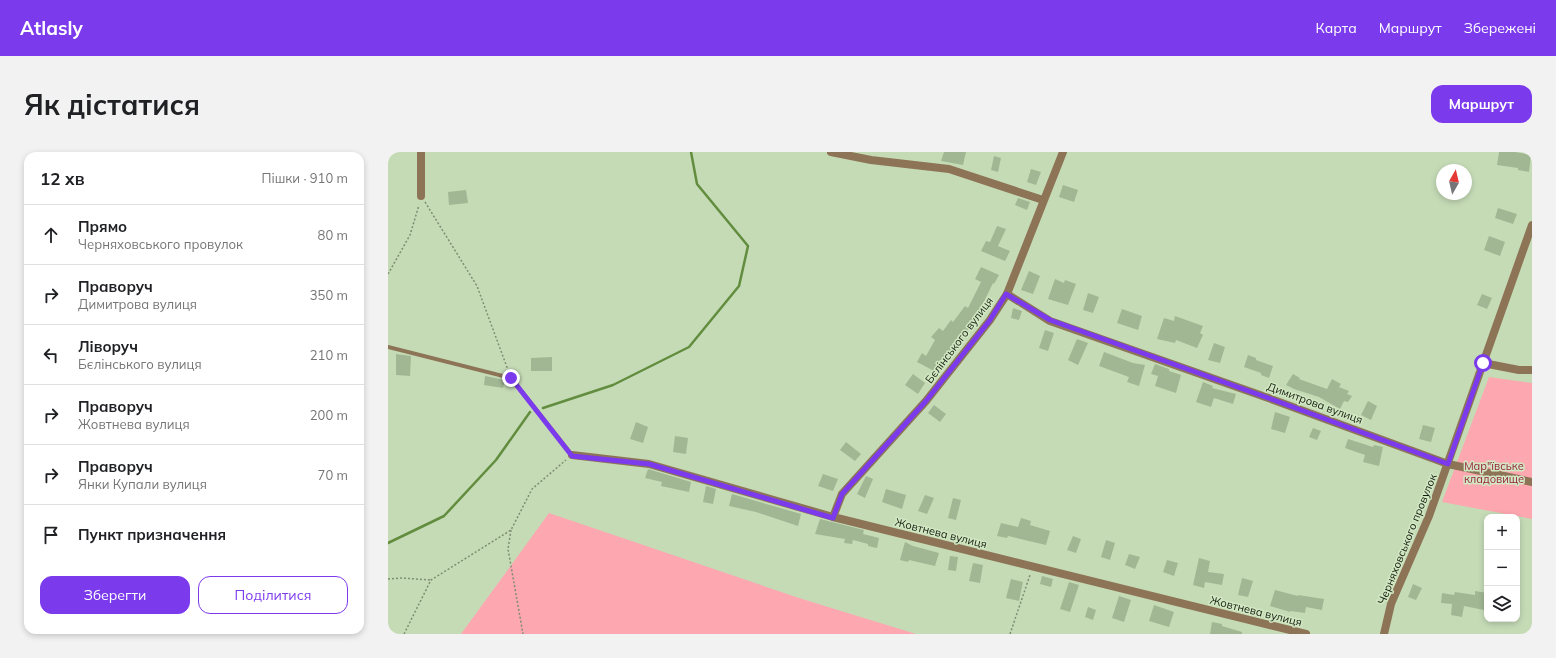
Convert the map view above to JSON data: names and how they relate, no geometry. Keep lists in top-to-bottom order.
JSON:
{
  "streets": {
    "street": [
      "Бєлінського вулиця",
      "Димитрова вулиця",
      "Жовтнева вулиця",
      "Черняховського провулок"
    ]
  },
  "crossings": [
    ["Бєлінського вулиця", "Димитрова вулиця"],
    ["Бєлінського вулиця", "Жовтнева вулиця"],
    ["Димитрова вулиця", "Черняховського провулок"]
  ],
  "parks": ["Мар\"ївське кладовище"],
  "north": "top",
  "page": {
    "header": "Atlasly",
    "nav": ["Карта", "Маршрут", "Збережені"],
    "buttons": [
      "Маршрут",
      ["Зберегти", "Поділитися"]
    ],
    "title": "Як дістатися",
    "heading": ["12 хв", "Пішки · 910 m"],
    "list": [
      ["Прямо", "Черняховського провулок", "80 m"],
      ["Праворуч", "Димитрова вулиця", "350 m"],
      ["Ліворуч", "Бєлінського вулиця", "210 m"],
      ["Праворуч", "Жовтнева вулиця", "200 m"],
      ["Праворуч", "Янки Купали вулиця", "70 m"],
      "Пункт призначення"
    ],
    "map_buttons": ["+", "−"]
  }
}
